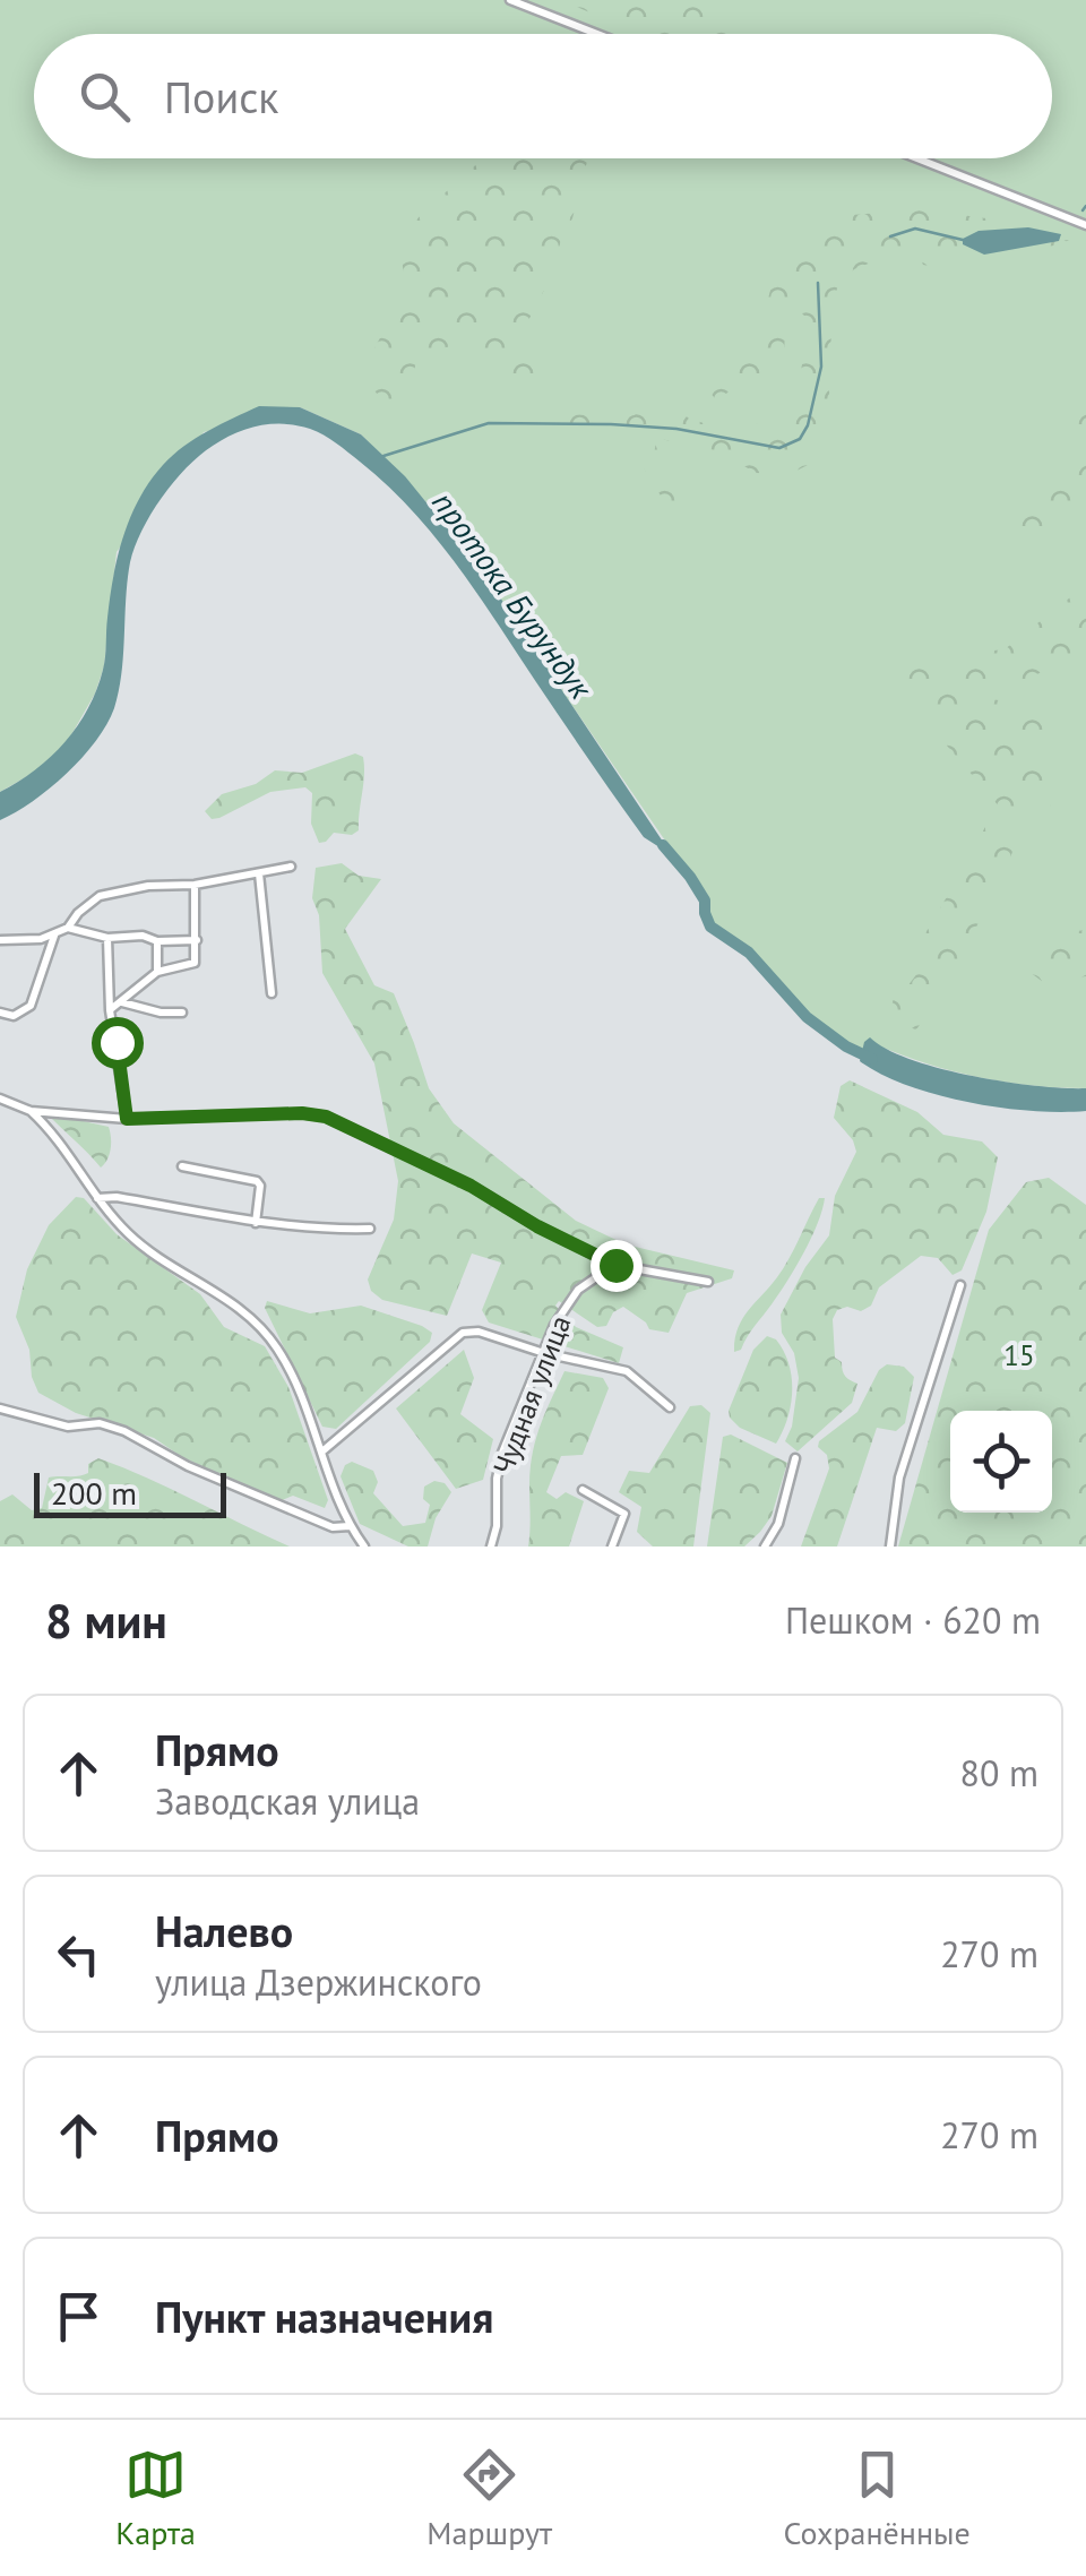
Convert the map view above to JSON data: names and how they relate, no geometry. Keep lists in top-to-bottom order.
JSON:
{
  "streets": {
    "street": ["Чудная улица"]
  },
  "water": ["протока Бурундук"],
  "parks": ["15"],
  "scale_bar": "200 m",
  "page": {
    "search": "Поиск",
    "scale": "200 m",
    "heading": ["8 мин", "Пешком · 620 m"],
    "list": [
      ["Прямо", "Заводская улица", "80 m"],
      ["Налево", "улица Дзержинского", "270 m"],
      ["Прямо", "270 m"],
      "Пункт назначения"
    ],
    "nav": ["Карта", "Маршрут", "Сохранённые"]
  }
}
